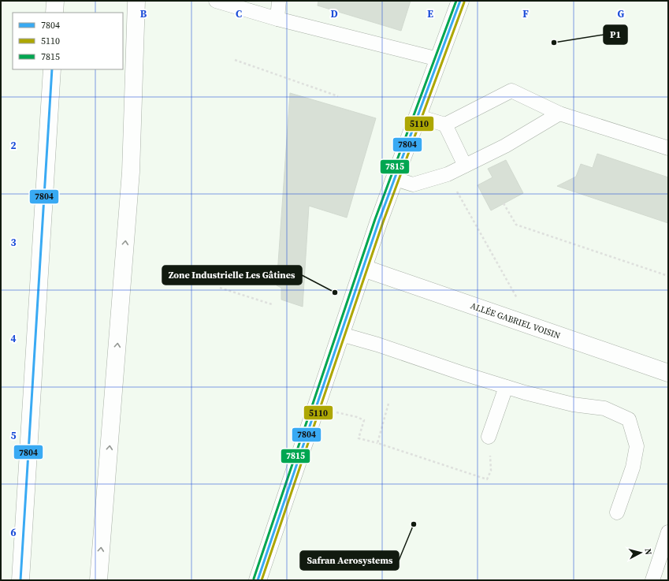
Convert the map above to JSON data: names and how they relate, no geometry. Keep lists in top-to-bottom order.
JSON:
{
  "streets": {
    "main road": ["ALLÉE GABRIEL VOISIN"]
  },
  "places": ["P1", "Zone Industrielle Les Gâtines", "Safran Aerosystems"],
  "lines": ["transit line 7804", "transit line 7815", "transit line 5110"],
  "legend": ["7804", "5110", "7815"],
  "north": "right",
  "grid": {
    "columns": [
      "B",
      "C",
      "D",
      "E",
      "F",
      "G"
    ],
    "rows": [
      "2",
      "3",
      "4",
      "5",
      "6"
    ]
  }
}
